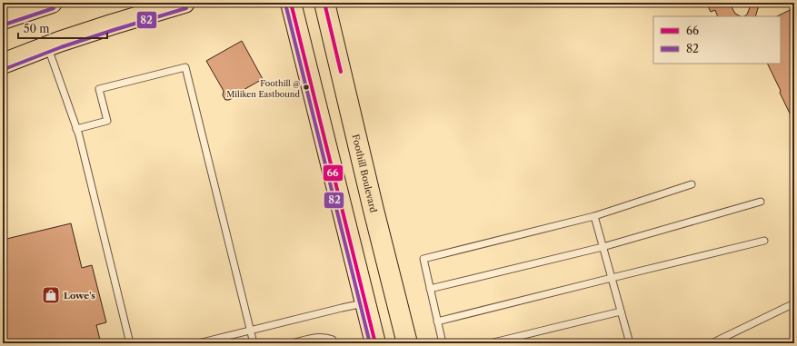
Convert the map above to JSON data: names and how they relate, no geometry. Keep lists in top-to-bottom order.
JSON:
{
  "streets": {
    "main road": ["Foothill Boulevard"]
  },
  "places": {
    "other": ["Foothill @ Miliken Eastbound"],
    "shop": ["Lowe's"]
  },
  "lines": ["transit line 66", "transit line 82"],
  "legend": ["66", "82"],
  "scale_bar": "50 m"
}
